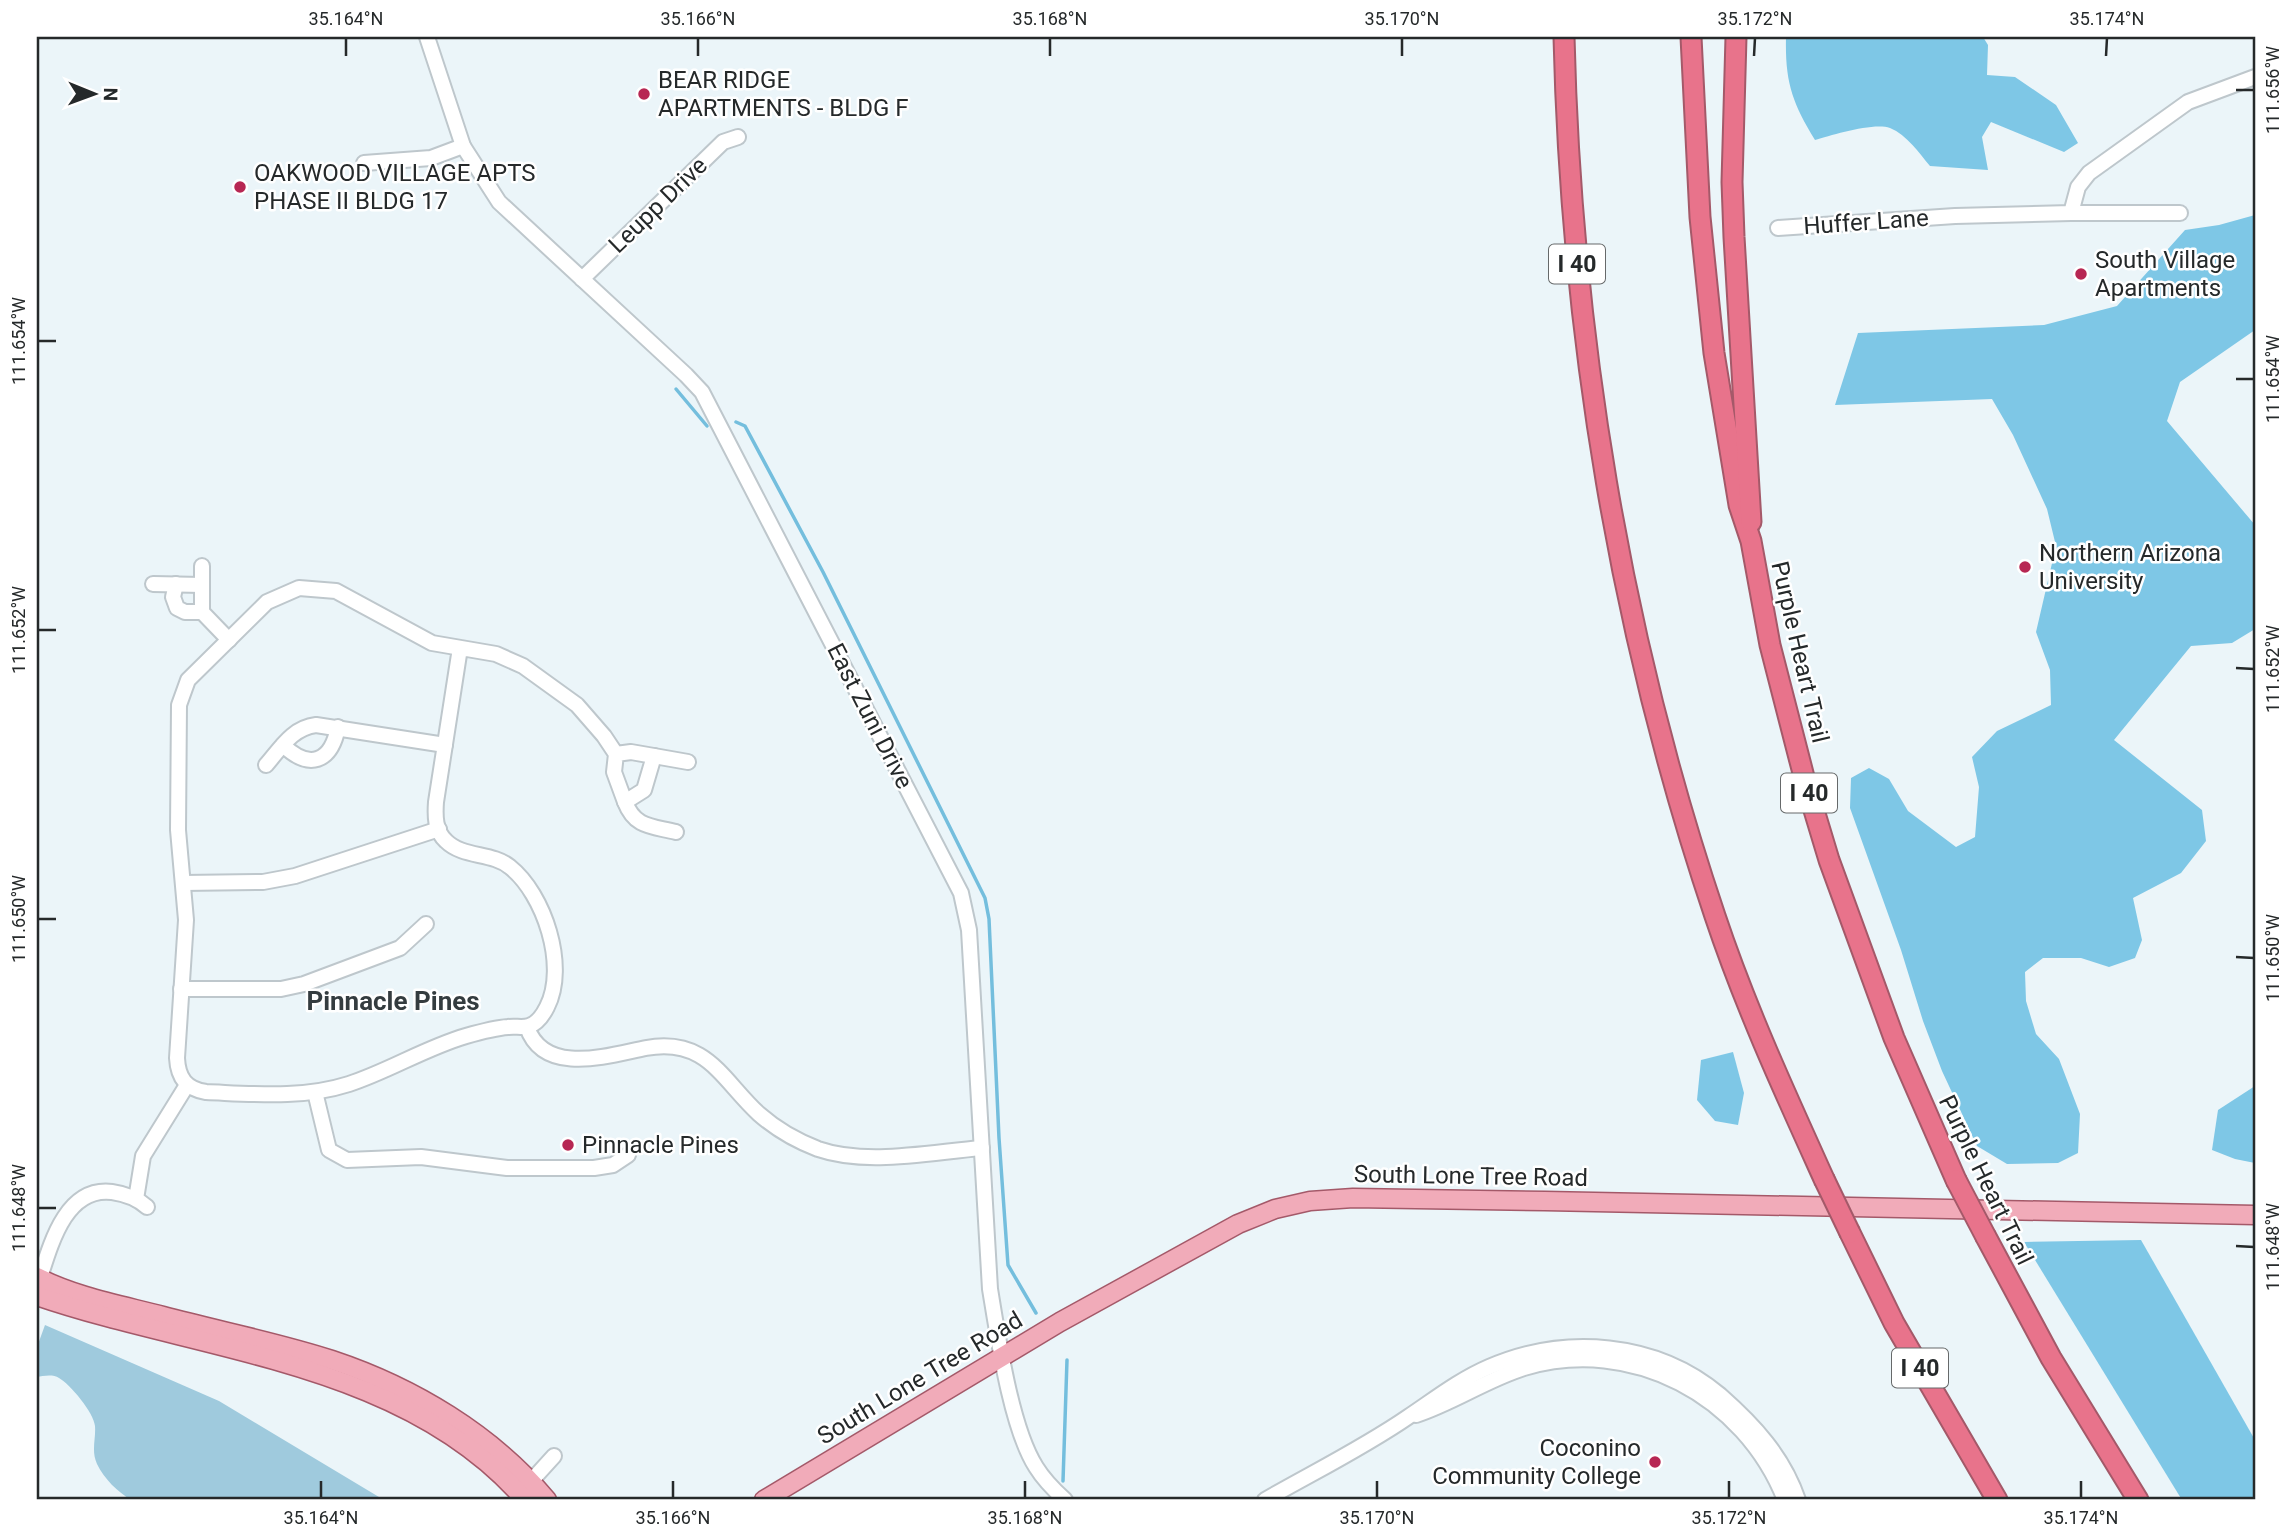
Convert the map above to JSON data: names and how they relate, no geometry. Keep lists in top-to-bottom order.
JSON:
{
  "streets": {
    "highway": ["I 40", "Purple Heart Trail"],
    "main road": ["South Lone Tree Road"],
    "street": ["Leupp Drive", "Huffer Lane", "East Zuni Drive"]
  },
  "crossings": [
    ["Leupp Drive", "East Zuni Drive"],
    ["East Zuni Drive", "South Lone Tree Road"]
  ],
  "districts": ["Pinnacle Pines"],
  "places": [
    "BEAR RIDGE APARTMENTS - BLDG F",
    "OAKWOOD VILLAGE APTS PHASE II BLDG 17",
    "South Village Apartments",
    "Northern Arizona University",
    "Pinnacle Pines",
    "Coconino Community College"
  ],
  "north": "right",
  "coordinates": [
    "35.164°N",
    "35.166°N",
    "35.168°N",
    "35.170°N",
    "35.172°N",
    "35.174°N",
    "111.656°W",
    "111.654°W",
    "111.652°W",
    "111.650°W",
    "111.648°W"
  ]
}
